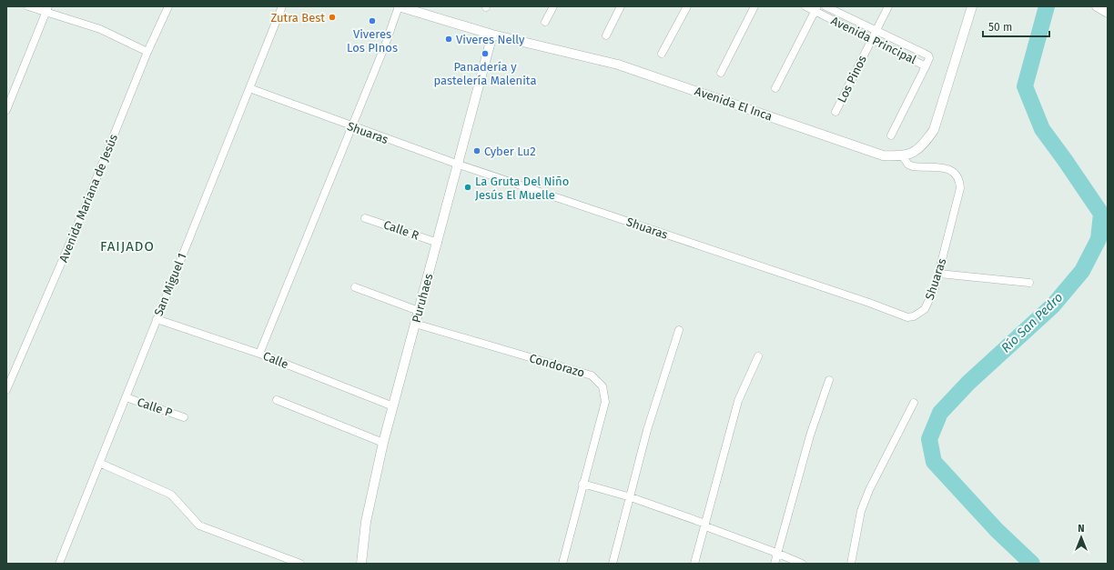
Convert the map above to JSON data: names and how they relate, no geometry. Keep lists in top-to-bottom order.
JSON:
{
  "streets": {
    "street": [
      "Avenida Principal",
      "Los Pinos",
      "Avenida El Inca",
      "Shuaras",
      "Avenida Mariana de Jesús",
      "Calle R",
      "San Miguel 1",
      "Puruhaes",
      "Calle",
      "Condorazo",
      "Calle P"
    ]
  },
  "crossings": [
    ["Avenida Principal", "Los Pinos"],
    ["Avenida El Inca", "Shuaras"],
    ["Avenida El Inca", "Puruhaes"],
    ["Shuaras", "San Miguel 1"],
    ["Shuaras", "Puruhaes"],
    ["Calle R", "Puruhaes"],
    ["San Miguel 1", "Calle"],
    ["San Miguel 1", "Calle P"],
    ["Puruhaes", "Calle"],
    ["Puruhaes", "Condorazo"]
  ],
  "districts": ["FAIJADO"],
  "water": ["Río San Pedro"],
  "places": [
    "Zutra Best",
    "Viveres Los PInos",
    "Viveres Nelly",
    "Panadería y pastelería Malenita",
    "Cyber Lu2",
    "La Gruta Del Niño Jesús El Muelle"
  ],
  "scale_bar": "50 m",
  "north": "top"
}
